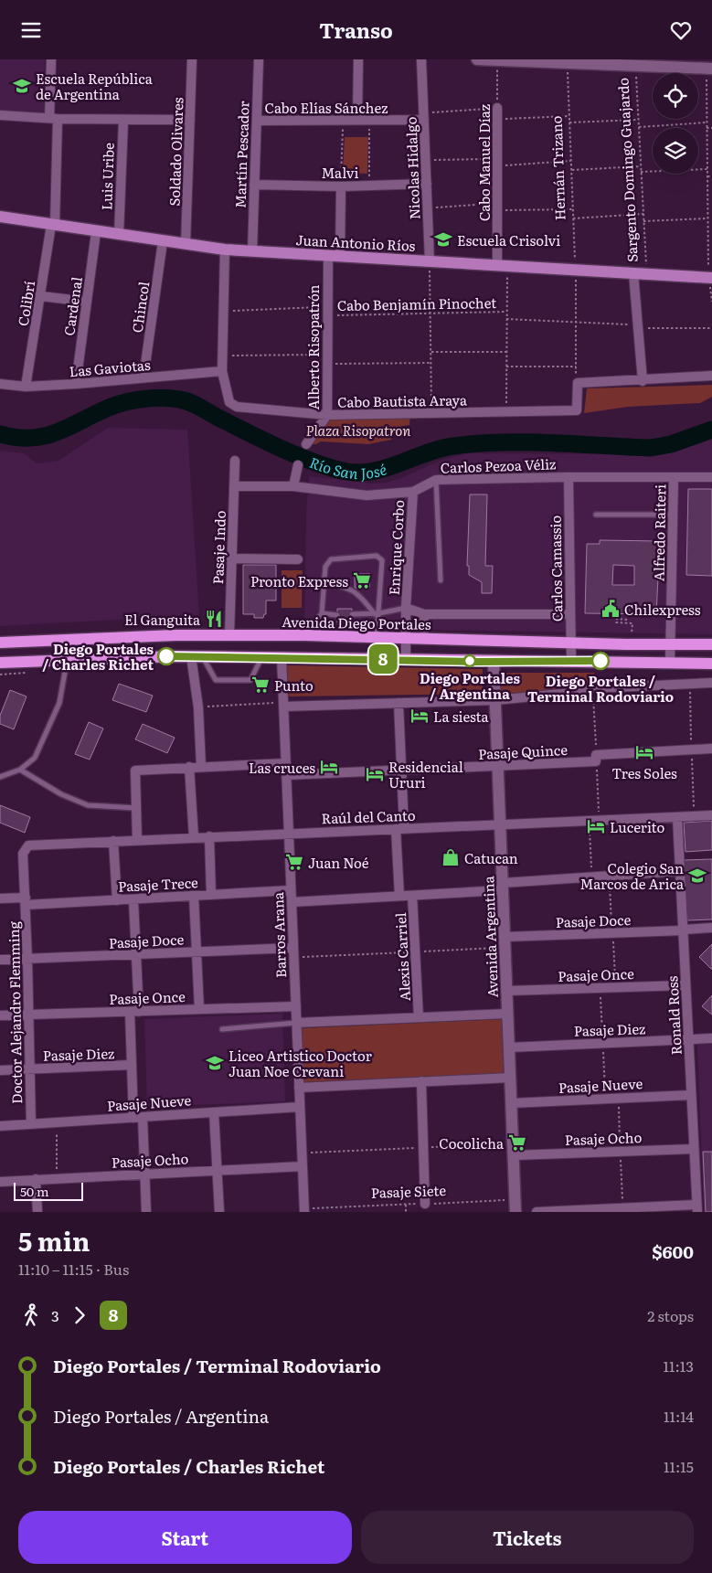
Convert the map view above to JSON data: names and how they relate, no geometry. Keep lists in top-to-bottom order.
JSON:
{
  "streets": {
    "main road": ["Juan Antonio Ríos", "Avenida Diego Portales"],
    "street": [
      "Cabo Elías Sánchez",
      "Soldado Olivares",
      "Martín Pescador",
      "Cabo Manuel Díaz",
      "Nicolas Hidalgo",
      "Sargento Domingo Guajardo",
      "Malvi",
      "Luis Uribe",
      "Colibrí",
      "Cardenal",
      "Chincol",
      "Alberto Risopatrón",
      "Las Gaviotas",
      "Cabo Bautista Araya",
      "Carlos Pezoa Véliz",
      "Alfredo Raiteri",
      "Pasaje Indo",
      "Enrique Corbo",
      "Carlos Camassio",
      "Pasaje Quince",
      "Raúl del Canto",
      "Pasaje Trece",
      "Pasaje Doce",
      "Barros Arana",
      "Avenida Argentina",
      "Alexis Carriel",
      "Pasaje Once",
      "Doctor Alejandro Flemming",
      "Ronald Ross",
      "Pasaje Diez",
      "Pasaje Nueve",
      "Pasaje Ocho"
    ],
    "path": ["Hernán Trizano", "Cabo Benjamín Pinochet", "Pasaje Siete"]
  },
  "crossings": [
    ["Cabo Elías Sánchez", "Martín Pescador"],
    ["Cabo Elías Sánchez", "Nicolas Hidalgo"],
    ["Soldado Olivares", "Juan Antonio Ríos"],
    ["Martín Pescador", "Malvi"],
    ["Martín Pescador", "Juan Antonio Ríos"],
    ["Cabo Manuel Díaz", "Juan Antonio Ríos"],
    ["Nicolas Hidalgo", "Malvi"],
    ["Nicolas Hidalgo", "Juan Antonio Ríos"],
    ["Hernán Trizano", "Juan Antonio Ríos"],
    ["Hernán Trizano", "Cabo Benjamín Pinochet"],
    ["Hernán Trizano", "Cabo Bautista Araya"],
    ["Sargento Domingo Guajardo", "Juan Antonio Ríos"],
    ["Sargento Domingo Guajardo", "Cabo Benjamín Pinochet"],
    ["Malvi", "Alberto Risopatrón"],
    ["Luis Uribe", "Juan Antonio Ríos"],
    ["Juan Antonio Ríos", "Colibrí"],
    ["Juan Antonio Ríos", "Cardenal"],
    ["Juan Antonio Ríos", "Chincol"],
    ["Juan Antonio Ríos", "Alberto Risopatrón"],
    ["Colibrí", "Las Gaviotas"],
    ["Cabo Benjamín Pinochet", "Alberto Risopatrón"],
    ["Cardenal", "Las Gaviotas"],
    ["Chincol", "Las Gaviotas"],
    ["Alberto Risopatrón", "Cabo Bautista Araya"],
    ["Las Gaviotas", "Cabo Bautista Araya"],
    ["Carlos Pezoa Véliz", "Alfredo Raiteri"],
    ["Carlos Pezoa Véliz", "Pasaje Indo"],
    ["Carlos Pezoa Véliz", "Enrique Corbo"],
    ["Carlos Pezoa Véliz", "Carlos Camassio"],
    ["Alfredo Raiteri", "Avenida Diego Portales"],
    ["Pasaje Indo", "Avenida Diego Portales"],
    ["Enrique Corbo", "Avenida Diego Portales"],
    ["Carlos Camassio", "Avenida Diego Portales"],
    ["Pasaje Quince", "Barros Arana"],
    ["Pasaje Quince", "Avenida Argentina"],
    ["Raúl del Canto", "Barros Arana"],
    ["Raúl del Canto", "Avenida Argentina"],
    ["Raúl del Canto", "Doctor Alejandro Flemming"],
    ["Raúl del Canto", "Ronald Ross"],
    ["Pasaje Trece", "Barros Arana"],
    ["Pasaje Trece", "Doctor Alejandro Flemming"],
    ["Pasaje Doce", "Barros Arana"],
    ["Pasaje Doce", "Avenida Argentina"],
    ["Pasaje Doce", "Doctor Alejandro Flemming"],
    ["Pasaje Doce", "Ronald Ross"],
    ["Barros Arana", "Pasaje Once"],
    ["Barros Arana", "Pasaje Nueve"],
    ["Barros Arana", "Pasaje Ocho"],
    ["Barros Arana", "Pasaje Siete"],
    ["Avenida Argentina", "Pasaje Once"],
    ["Avenida Argentina", "Pasaje Diez"],
    ["Avenida Argentina", "Pasaje Nueve"],
    ["Avenida Argentina", "Pasaje Ocho"],
    ["Avenida Argentina", "Pasaje Siete"],
    ["Pasaje Once", "Doctor Alejandro Flemming"],
    ["Pasaje Once", "Ronald Ross"],
    ["Doctor Alejandro Flemming", "Pasaje Diez"],
    ["Doctor Alejandro Flemming", "Pasaje Nueve"],
    ["Ronald Ross", "Pasaje Diez"],
    ["Ronald Ross", "Pasaje Nueve"],
    ["Ronald Ross", "Pasaje Ocho"]
  ],
  "water": ["Río San José"],
  "parks": ["Plaza Risopatron"],
  "places": {
    "school or university": [
      "Escuela República de Argentina",
      "Escuela Crisolvi",
      "Colegio San Marcos de Arica",
      "Liceo Artistico Doctor Juan Noe Crevani"
    ],
    "supermarket": [
      "Pronto Express",
      "Punto",
      "Juan Noé",
      "Cocolicha"
    ],
    "public building": ["Chilexpress"],
    "restaurant": ["El Ganguita"],
    "other": ["Diego Portales / Charles Richet", "Diego Portales / Argentina", "Diego Portales / Terminal Rodoviario"],
    "hotel": [
      "La siesta",
      "Tres Soles",
      "Las cruces",
      "Residencial Ururi",
      "Lucerito"
    ],
    "shop": ["Catucan"]
  },
  "lines": ["bus line 8"],
  "scale_bar": "50 m",
  "page": {
    "header": "Transo",
    "on_map": "8",
    "scale": "50 m",
    "heading": ["5 min", "11:10 – 11:15 · Bus", "$600"],
    "legs": ["3", "8", "2 stops"],
    "list": [
      {
        "name": "Diego Portales / Terminal Rodoviario",
        "value": "11:13"
      },
      {
        "name": "Diego Portales / Argentina",
        "value": "11:14"
      },
      {
        "name": "Diego Portales / Charles Richet",
        "value": "11:15"
      }
    ],
    "buttons": ["Start", "Tickets"]
  }
}
